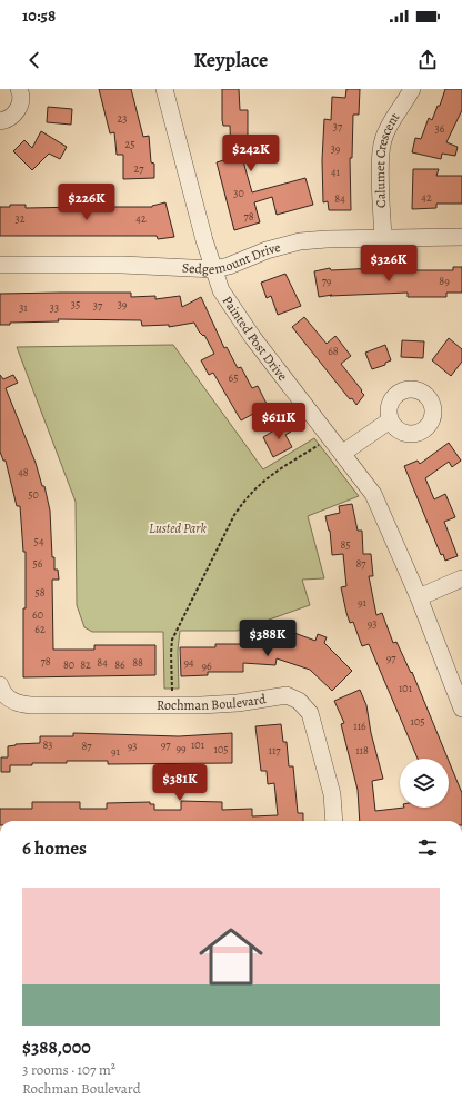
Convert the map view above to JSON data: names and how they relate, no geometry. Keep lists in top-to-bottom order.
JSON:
{
  "streets": {
    "street": [
      "Calumet Crescent",
      "Sedgemount Drive",
      "Painted Post Drive",
      "Rochman Boulevard"
    ]
  },
  "crossings": [
    ["Calumet Crescent", "Sedgemount Drive"],
    ["Sedgemount Drive", "Painted Post Drive"]
  ],
  "parks": ["Lusted Park"],
  "house_numbers": [
    "23",
    "37",
    "36",
    "25",
    "39",
    "27",
    "41",
    "30",
    "42",
    "84",
    "78",
    "32",
    "42",
    "79",
    "89",
    "35",
    "39",
    "37",
    "31",
    "33",
    "68",
    "65",
    "48",
    "50",
    "54",
    "85",
    "56",
    "87",
    "58",
    "91",
    "60",
    "93",
    "62",
    "97",
    "78",
    "84",
    "88",
    "94",
    "80",
    "82",
    "86",
    "96",
    "101",
    "105",
    "116",
    "83",
    "97",
    "101",
    "87",
    "93",
    "99",
    "105",
    "117",
    "118",
    "91"
  ],
  "page": {
    "status": "10:58",
    "header": "Keyplace",
    "price": [
      "$242K",
      "$226K",
      "$326K",
      "$611K",
      "$388K",
      "$381K"
    ],
    "heading": "6 homes",
    "list": [
      {
        "name": "$388,000",
        "note": "3 rooms · 107 m² · Rochman Boulevard"
      }
    ]
  }
}
